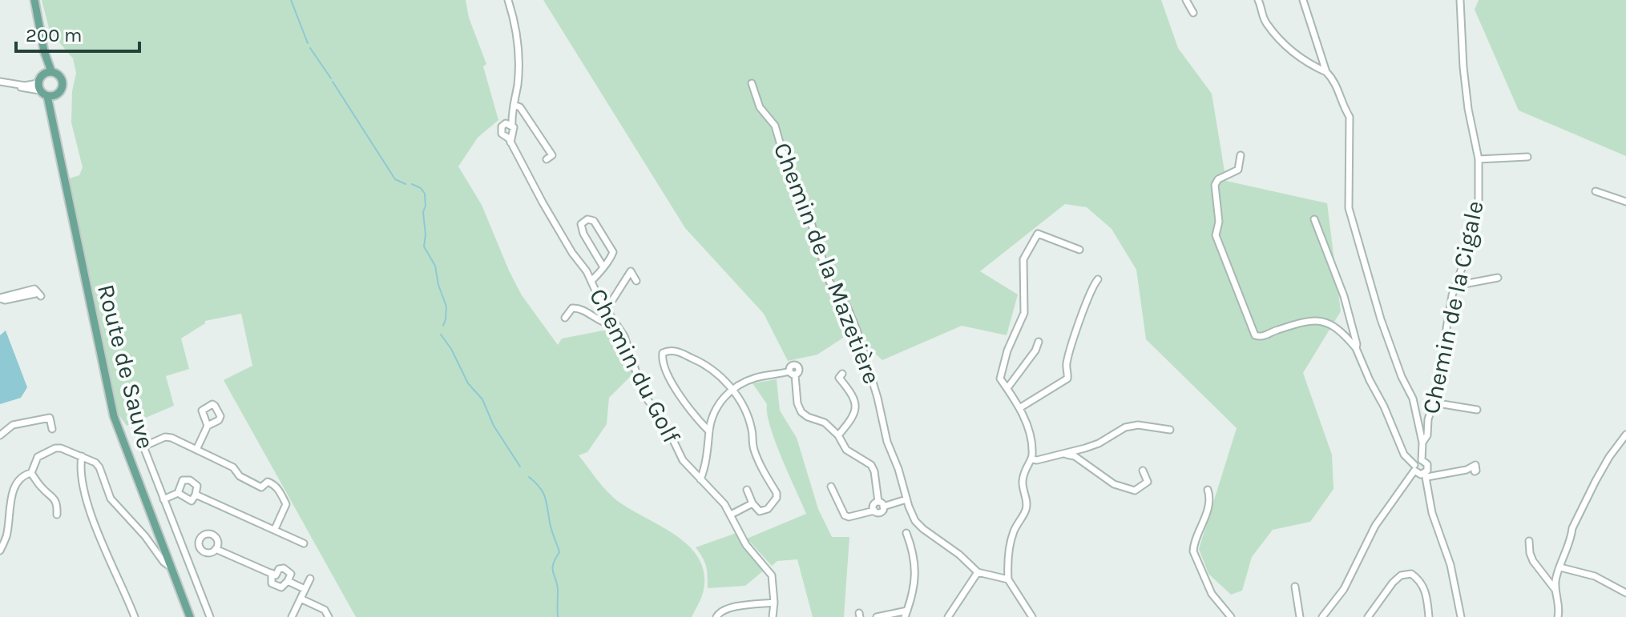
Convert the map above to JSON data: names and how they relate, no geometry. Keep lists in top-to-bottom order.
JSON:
{
  "streets": {
    "main road": ["Route de Sauve"],
    "street": ["Chemin de la Mazetière", "Chemin de la Cigale", "Chemin du Golf"]
  },
  "scale_bar": "200 m"
}
